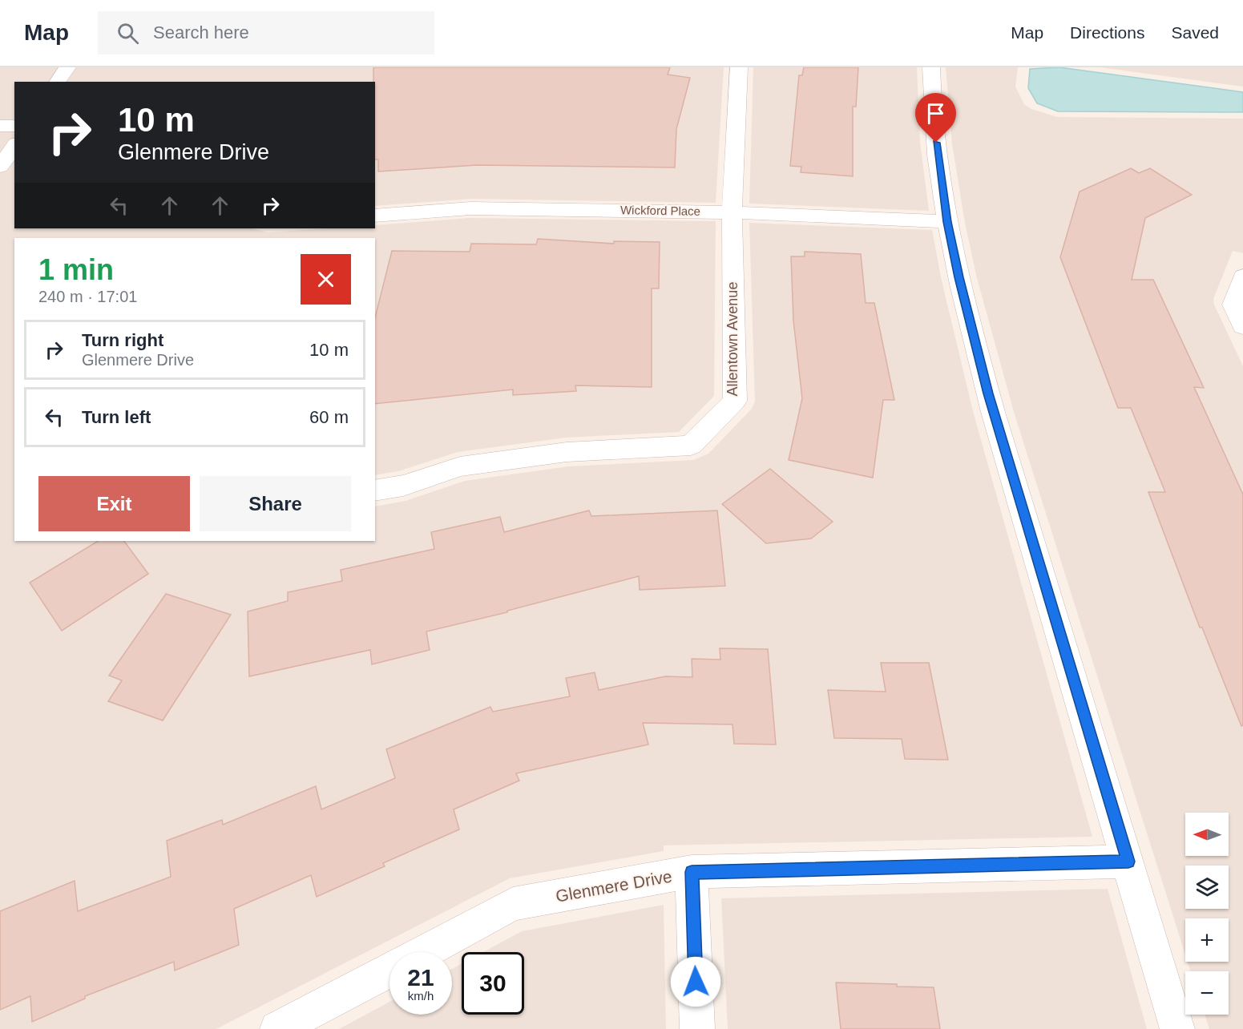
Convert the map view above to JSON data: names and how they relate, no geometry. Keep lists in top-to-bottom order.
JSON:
{
  "streets": {
    "street": ["Wickford Place", "Allentown Avenue", "Glenmere Drive"]
  },
  "crossings": [
    ["Wickford Place", "Allentown Avenue"]
  ],
  "north": "left",
  "page": {
    "header": "Map",
    "search": "Search here",
    "nav": ["Map", "Directions", "Saved"],
    "turn": ["10 m", "Glenmere Drive"],
    "heading": ["1 min", "240 m · 17:01"],
    "list": [
      {
        "name": "Turn right",
        "note": "Glenmere Drive",
        "value": "10 m"
      },
      {
        "name": "Turn left",
        "value": "60 m"
      }
    ],
    "buttons": ["Exit", "Share"],
    "map_buttons": ["+", "−"],
    "speed": "21 km/h",
    "limit": "30"
  }
}
